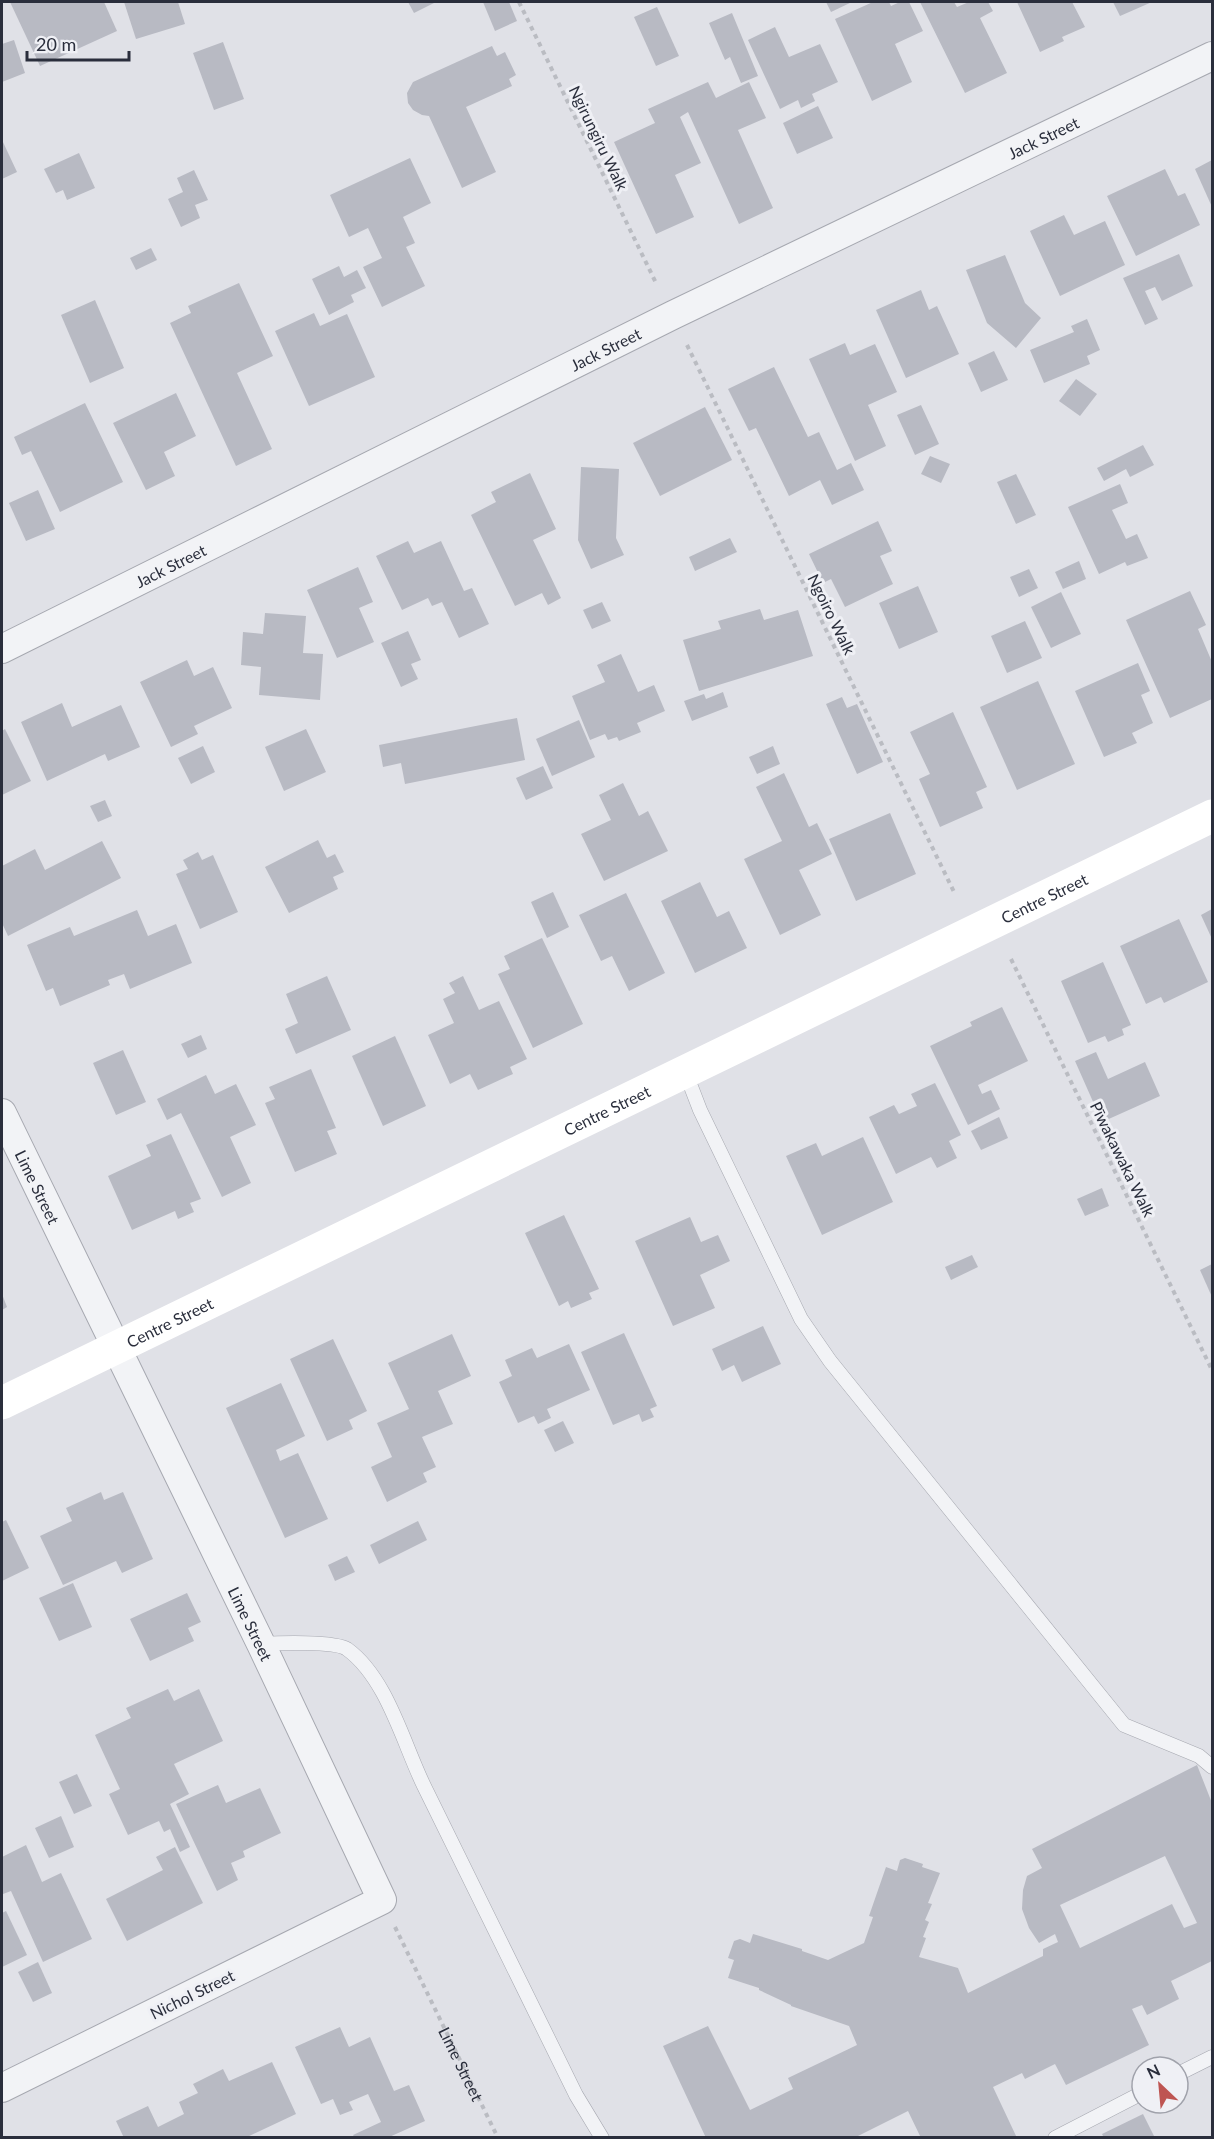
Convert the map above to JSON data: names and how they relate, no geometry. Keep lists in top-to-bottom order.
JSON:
{
  "streets": {
    "street": [
      "Jack Street",
      "Centre Street",
      "Lime Street",
      "Nichol Street"
    ],
    "path": ["Ngirungiru Walk", "Ngoiro Walk", "Pīwakawaka Walk"]
  },
  "crossings": [
    ["Centre Street", "Lime Street"],
    ["Lime Street", "Nichol Street"]
  ],
  "scale_bar": "20 m",
  "north": "top left"
}
